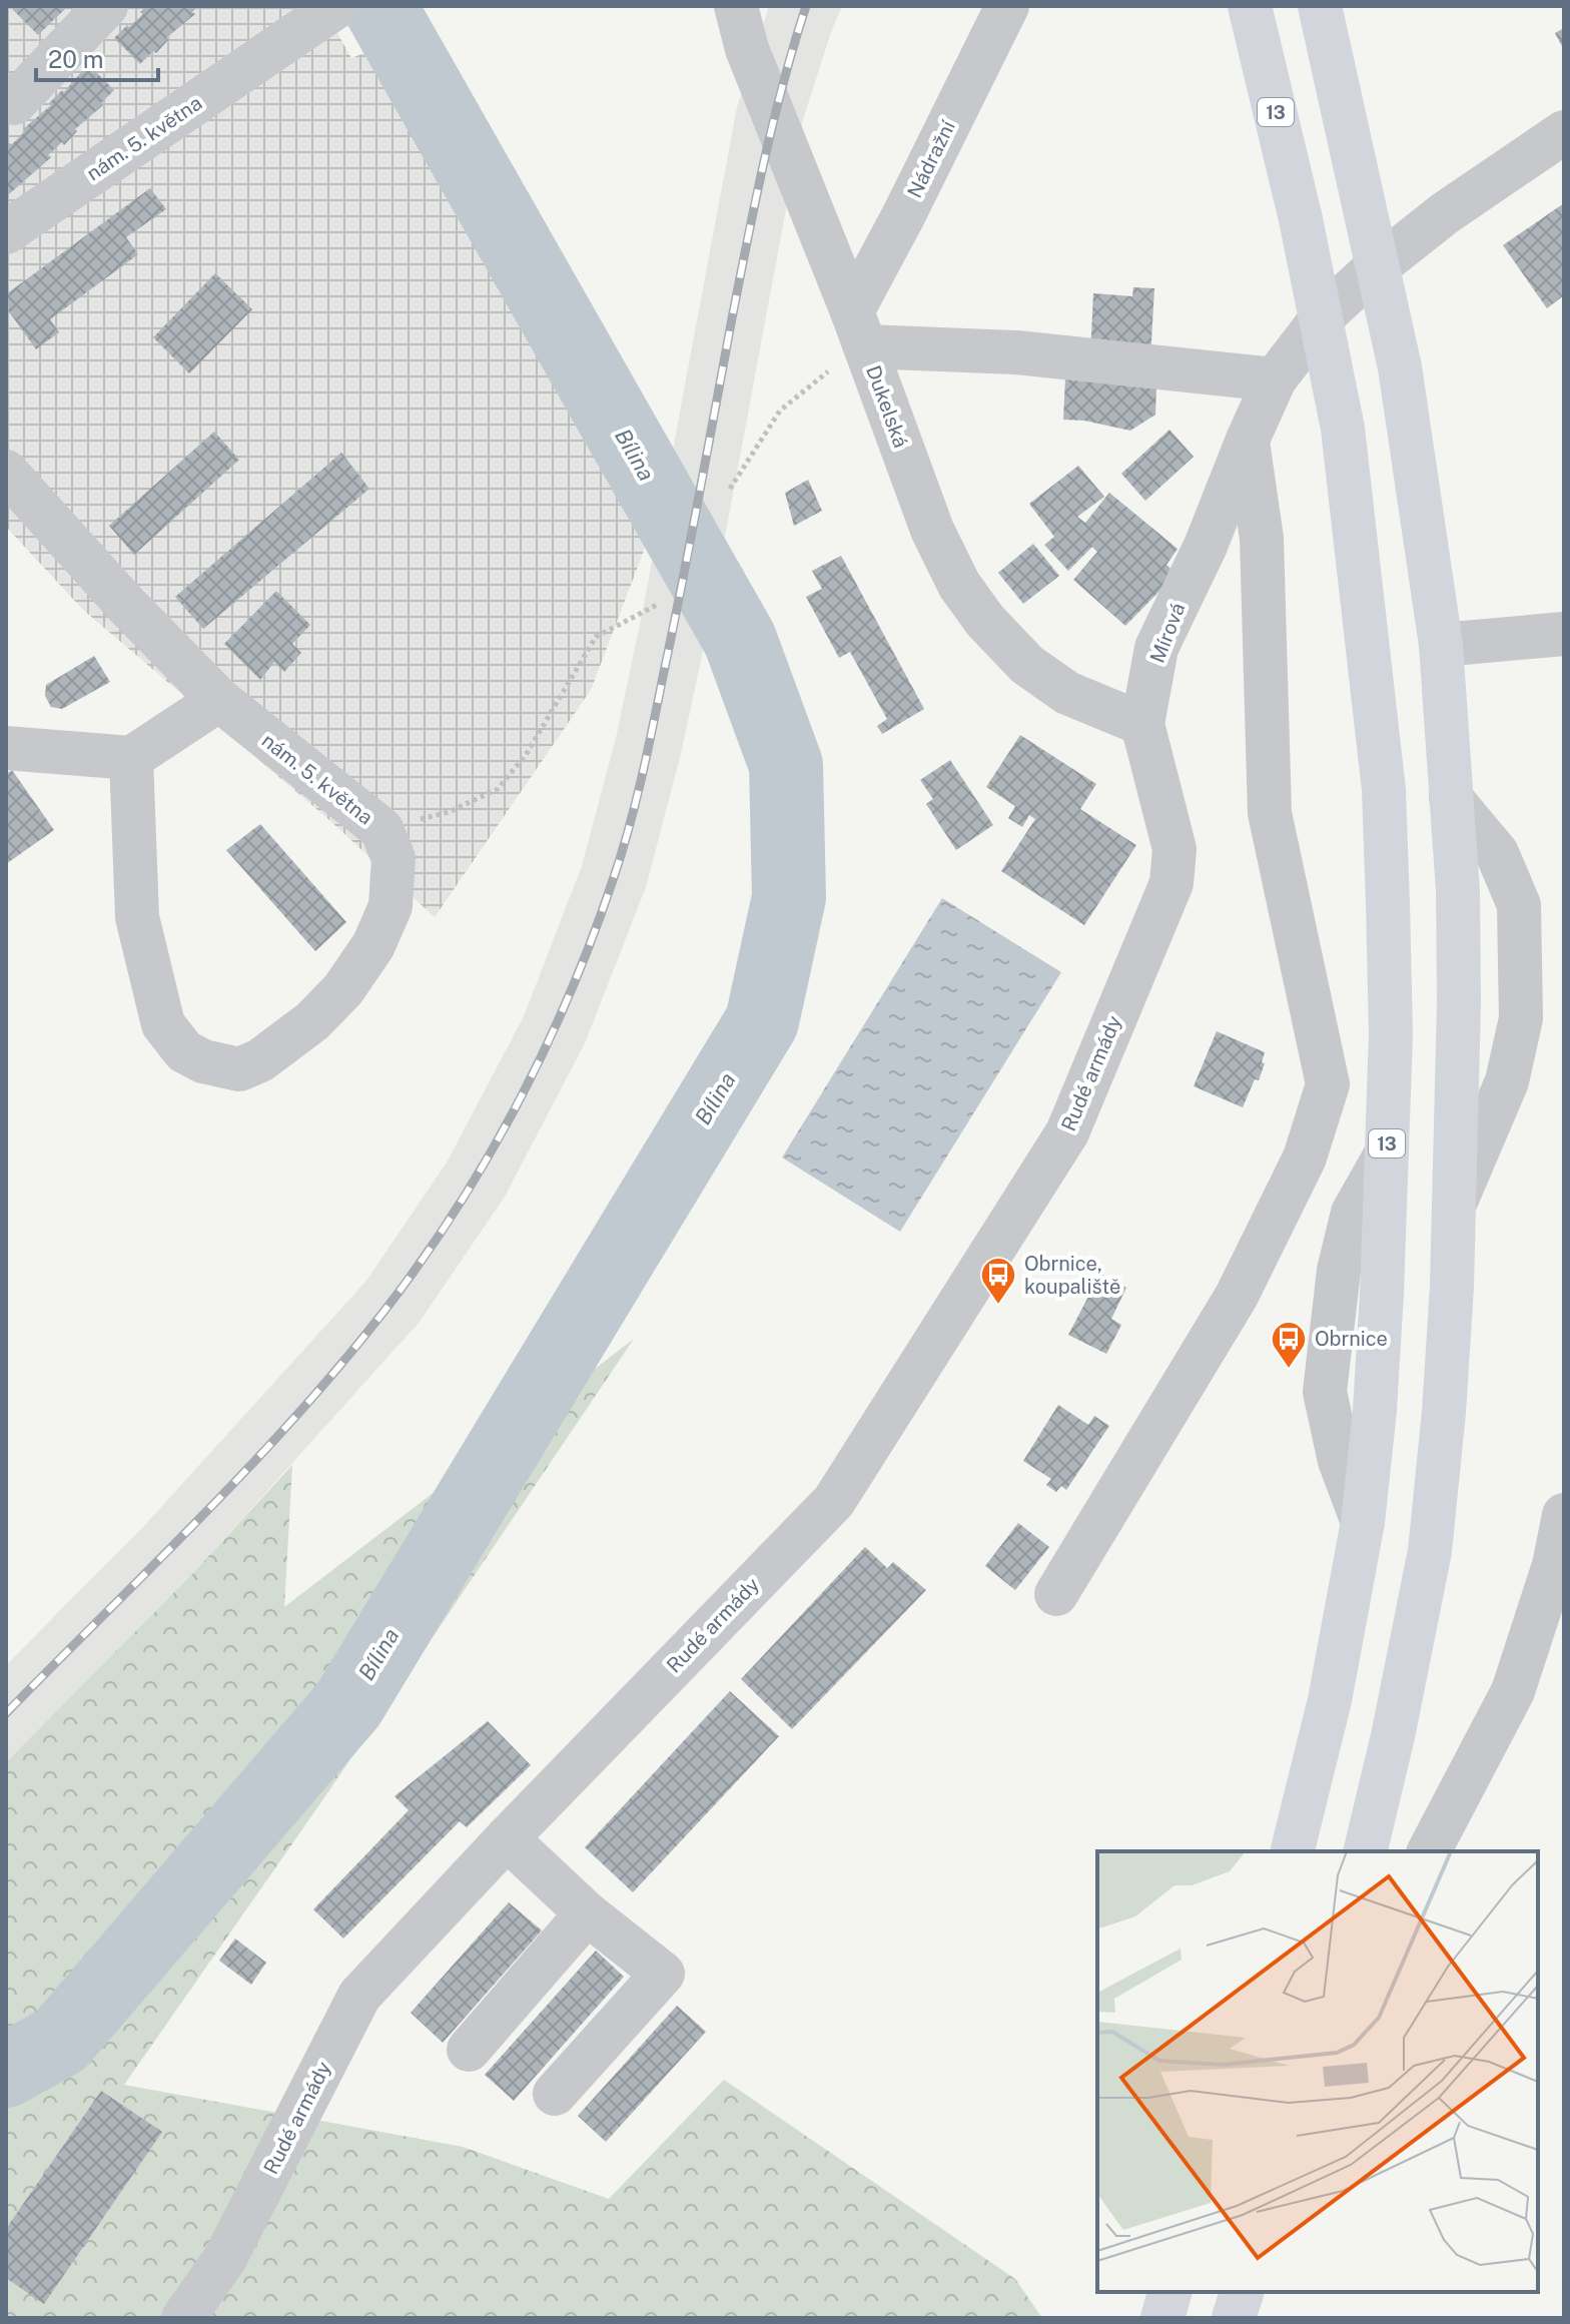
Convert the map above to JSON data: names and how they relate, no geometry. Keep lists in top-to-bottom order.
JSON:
{
  "streets": {
    "highway": ["13"],
    "street": [
      "nám. 5. května",
      "Nádražní",
      "Dukelská",
      "Mírová",
      "Rudé armády"
    ]
  },
  "crossings": [
    ["Nádražní", "Dukelská"],
    ["Dukelská", "Mírová"],
    ["Mírová", "Rudé armády"]
  ],
  "water": ["Bílina"],
  "places": {
    "bus stop": ["Obrnice, koupaliště", "Obrnice"]
  },
  "scale_bar": "20 m"
}
